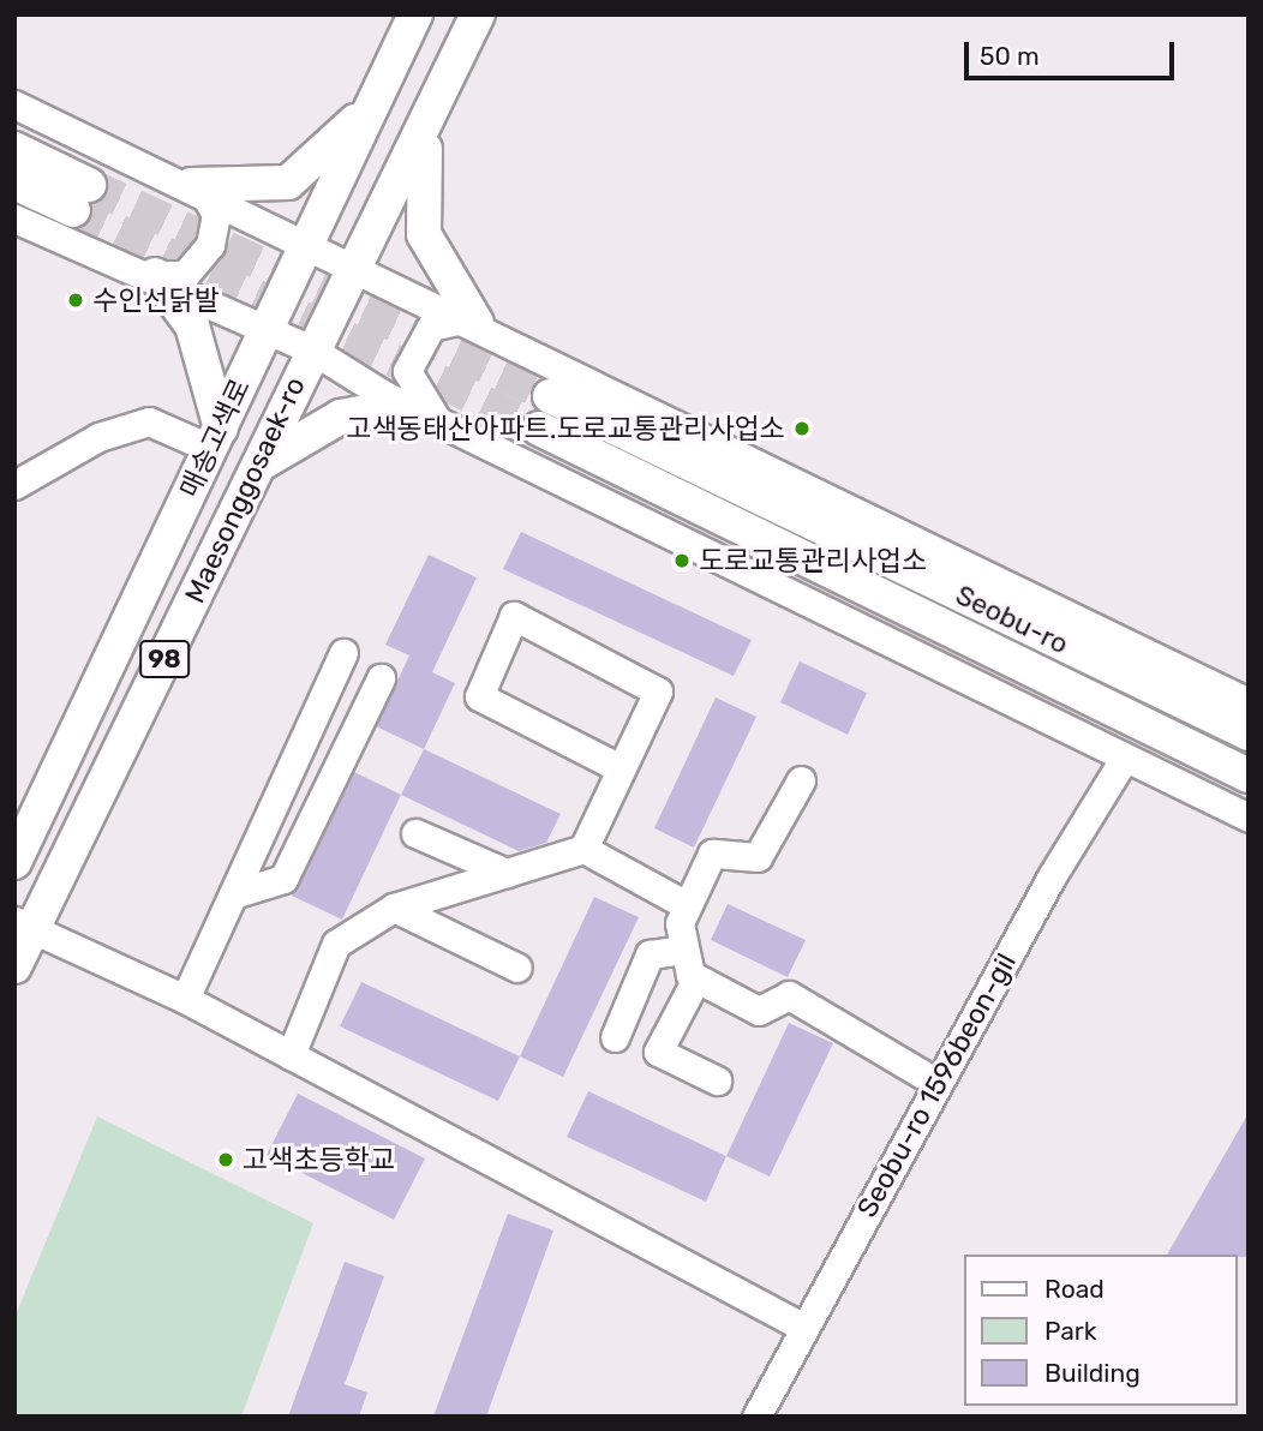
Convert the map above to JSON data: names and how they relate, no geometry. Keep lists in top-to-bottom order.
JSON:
{
  "streets": {
    "main road": [
      "매송고색로",
      "Maesonggosaek-ro",
      "Seobu-ro",
      "98"
    ],
    "street": ["Seobu-ro 1596beon-gil"]
  },
  "places": [
    "수인선닭발",
    "고색동태산아파트.도로교통관리사업소",
    "도로교통관리사업소",
    "고색초등학교"
  ],
  "legend": ["Road", "Park", "Building"],
  "scale_bar": "50 m"
}
